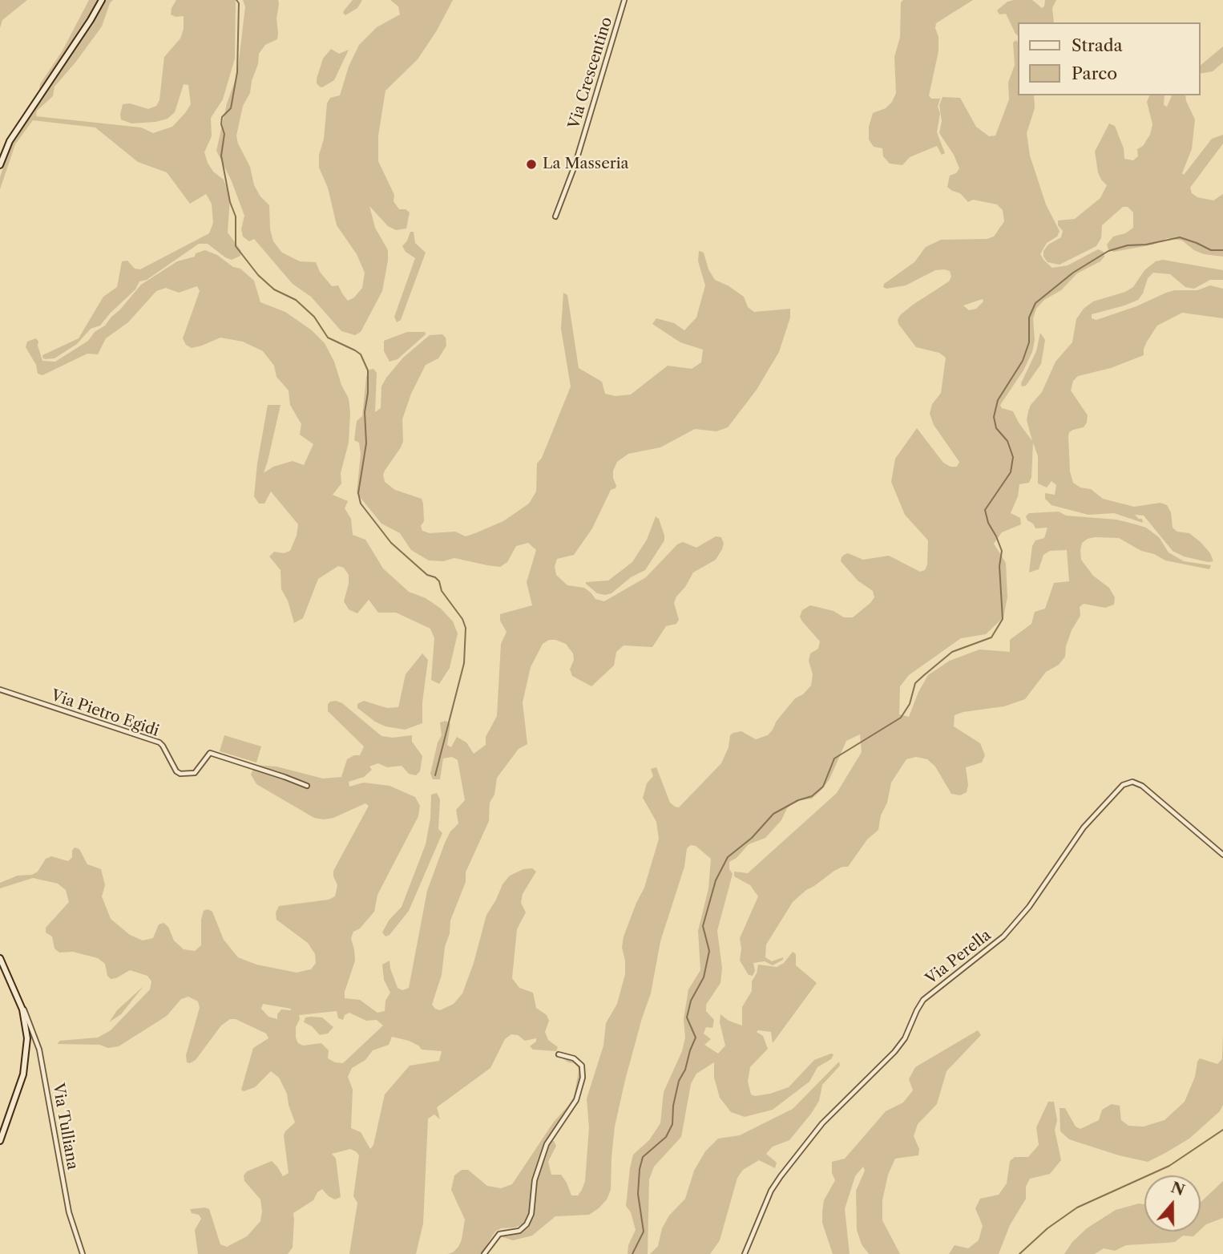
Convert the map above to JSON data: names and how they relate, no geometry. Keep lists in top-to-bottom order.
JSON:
{
  "streets": {
    "street": [
      "Via Crescentino",
      "Via Pietro Egidi",
      "Via Perella",
      "Via Tulliana"
    ]
  },
  "places": ["La Masseria"],
  "legend": ["Strada", "Parco"],
  "north": "top"
}
